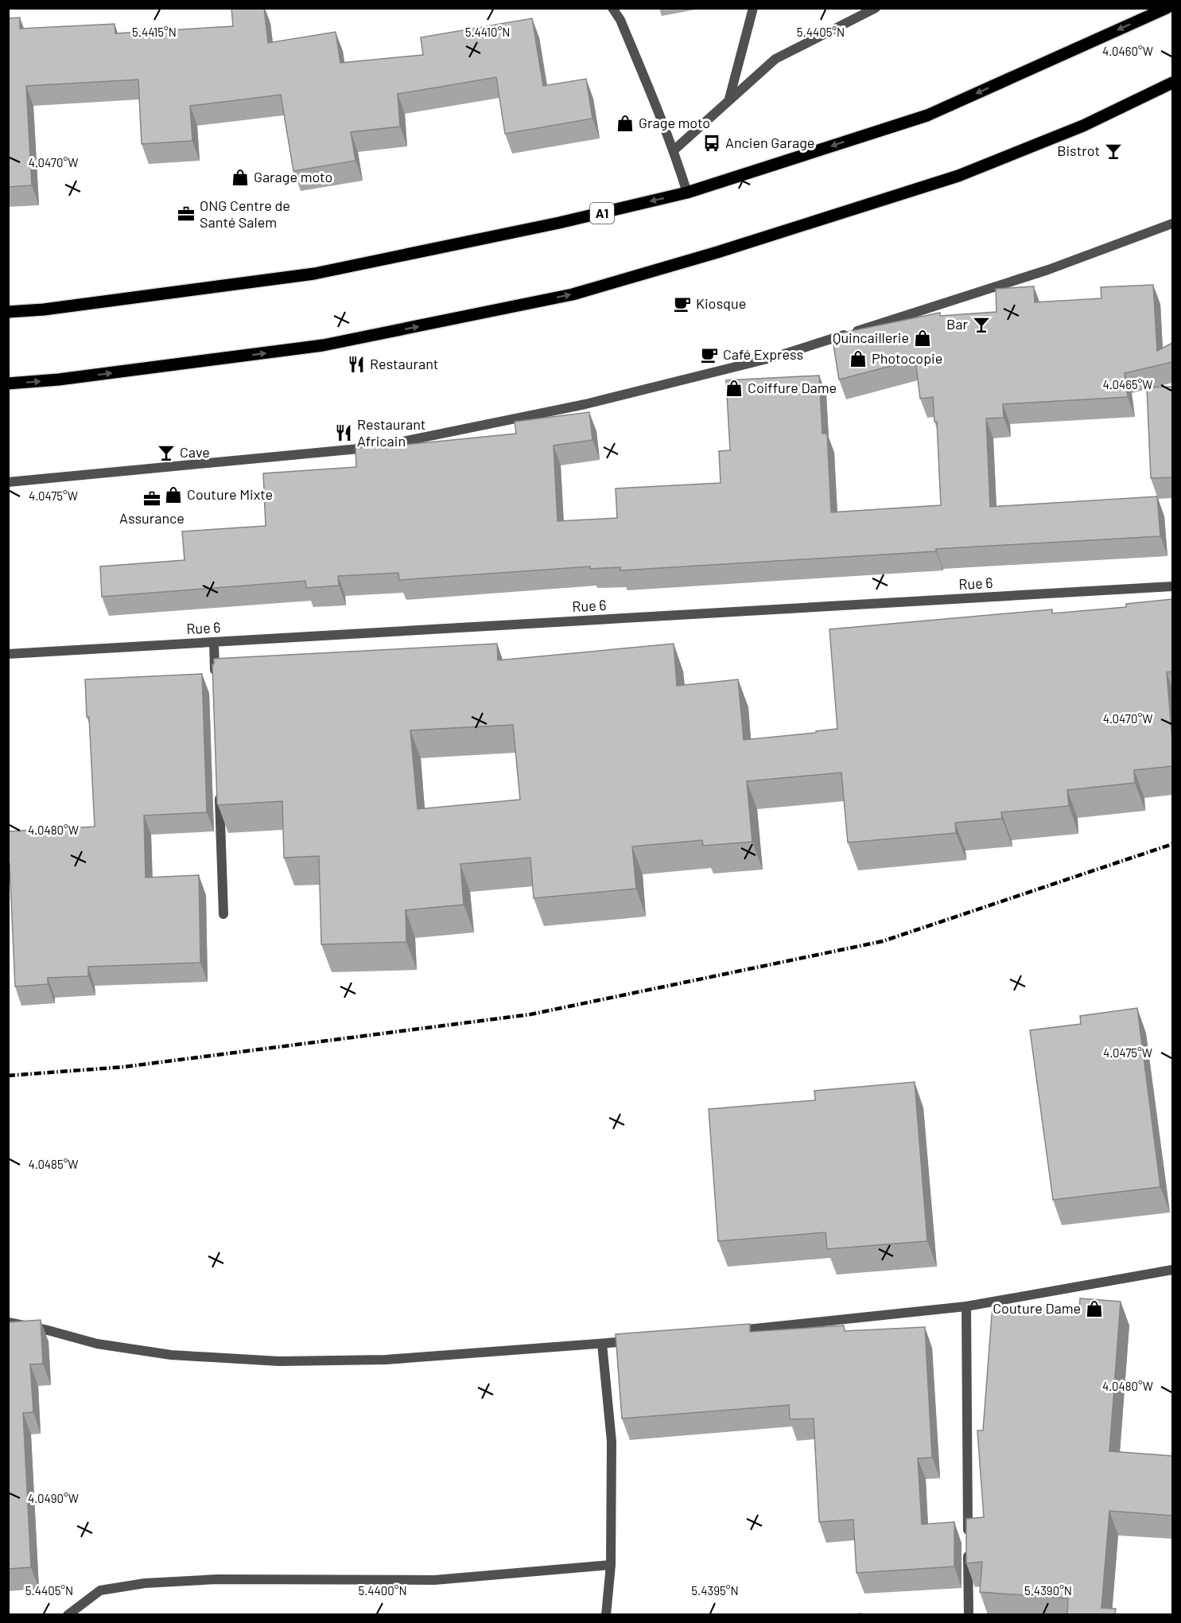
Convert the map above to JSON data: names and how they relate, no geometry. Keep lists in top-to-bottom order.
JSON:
{
  "streets": {
    "main road": ["A1"],
    "street": ["Rue 6"]
  },
  "places": {
    "shop": [
      "Grage moto",
      "Garage moto",
      "Quincaillerie",
      "Photocopie",
      "Coiffure Dame",
      "Couture Mixte",
      "Couture Dame"
    ],
    "bus stop": ["Ancien Garage"],
    "bar": ["Bistrot", "Bar", "Cave"],
    "office": ["ONG Centre de Santé Salem", "Assurance"],
    "cafe": ["Kiosque", "Café Express"],
    "restaurant": ["Restaurant", "Restaurant Africain"]
  },
  "coordinates": [
    "5.4415°N",
    "5.4410°N",
    "5.4405°N",
    "4.0460°W",
    "4.0470°W",
    "4.0465°W",
    "4.0475°W",
    "4.0480°W",
    "4.0485°W",
    "4.0490°W",
    "5.4400°N",
    "5.4395°N",
    "5.4390°N"
  ]
}
